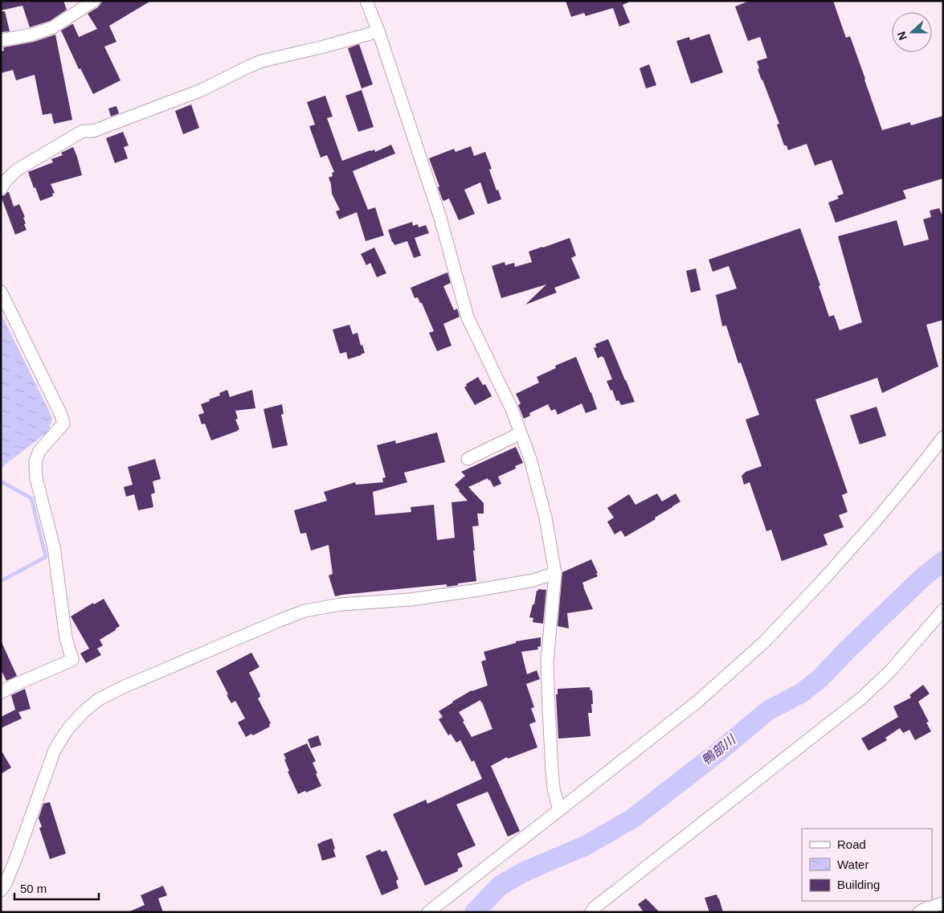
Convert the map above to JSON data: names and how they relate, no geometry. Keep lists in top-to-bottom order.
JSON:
{
  "water": ["鴨部川"],
  "legend": ["Road", "Water", "Building"],
  "scale_bar": "50 m",
  "north": "left"
}
